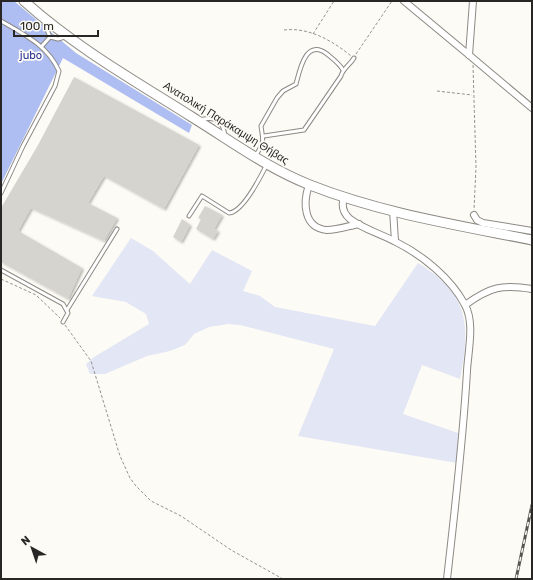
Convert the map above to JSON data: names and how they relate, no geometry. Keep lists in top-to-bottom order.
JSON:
{
  "streets": {
    "main road": ["Ανατολική Παράκαμψη Θήβας"]
  },
  "parks": ["jubo"],
  "scale_bar": "100 m",
  "north": "top left"
}
